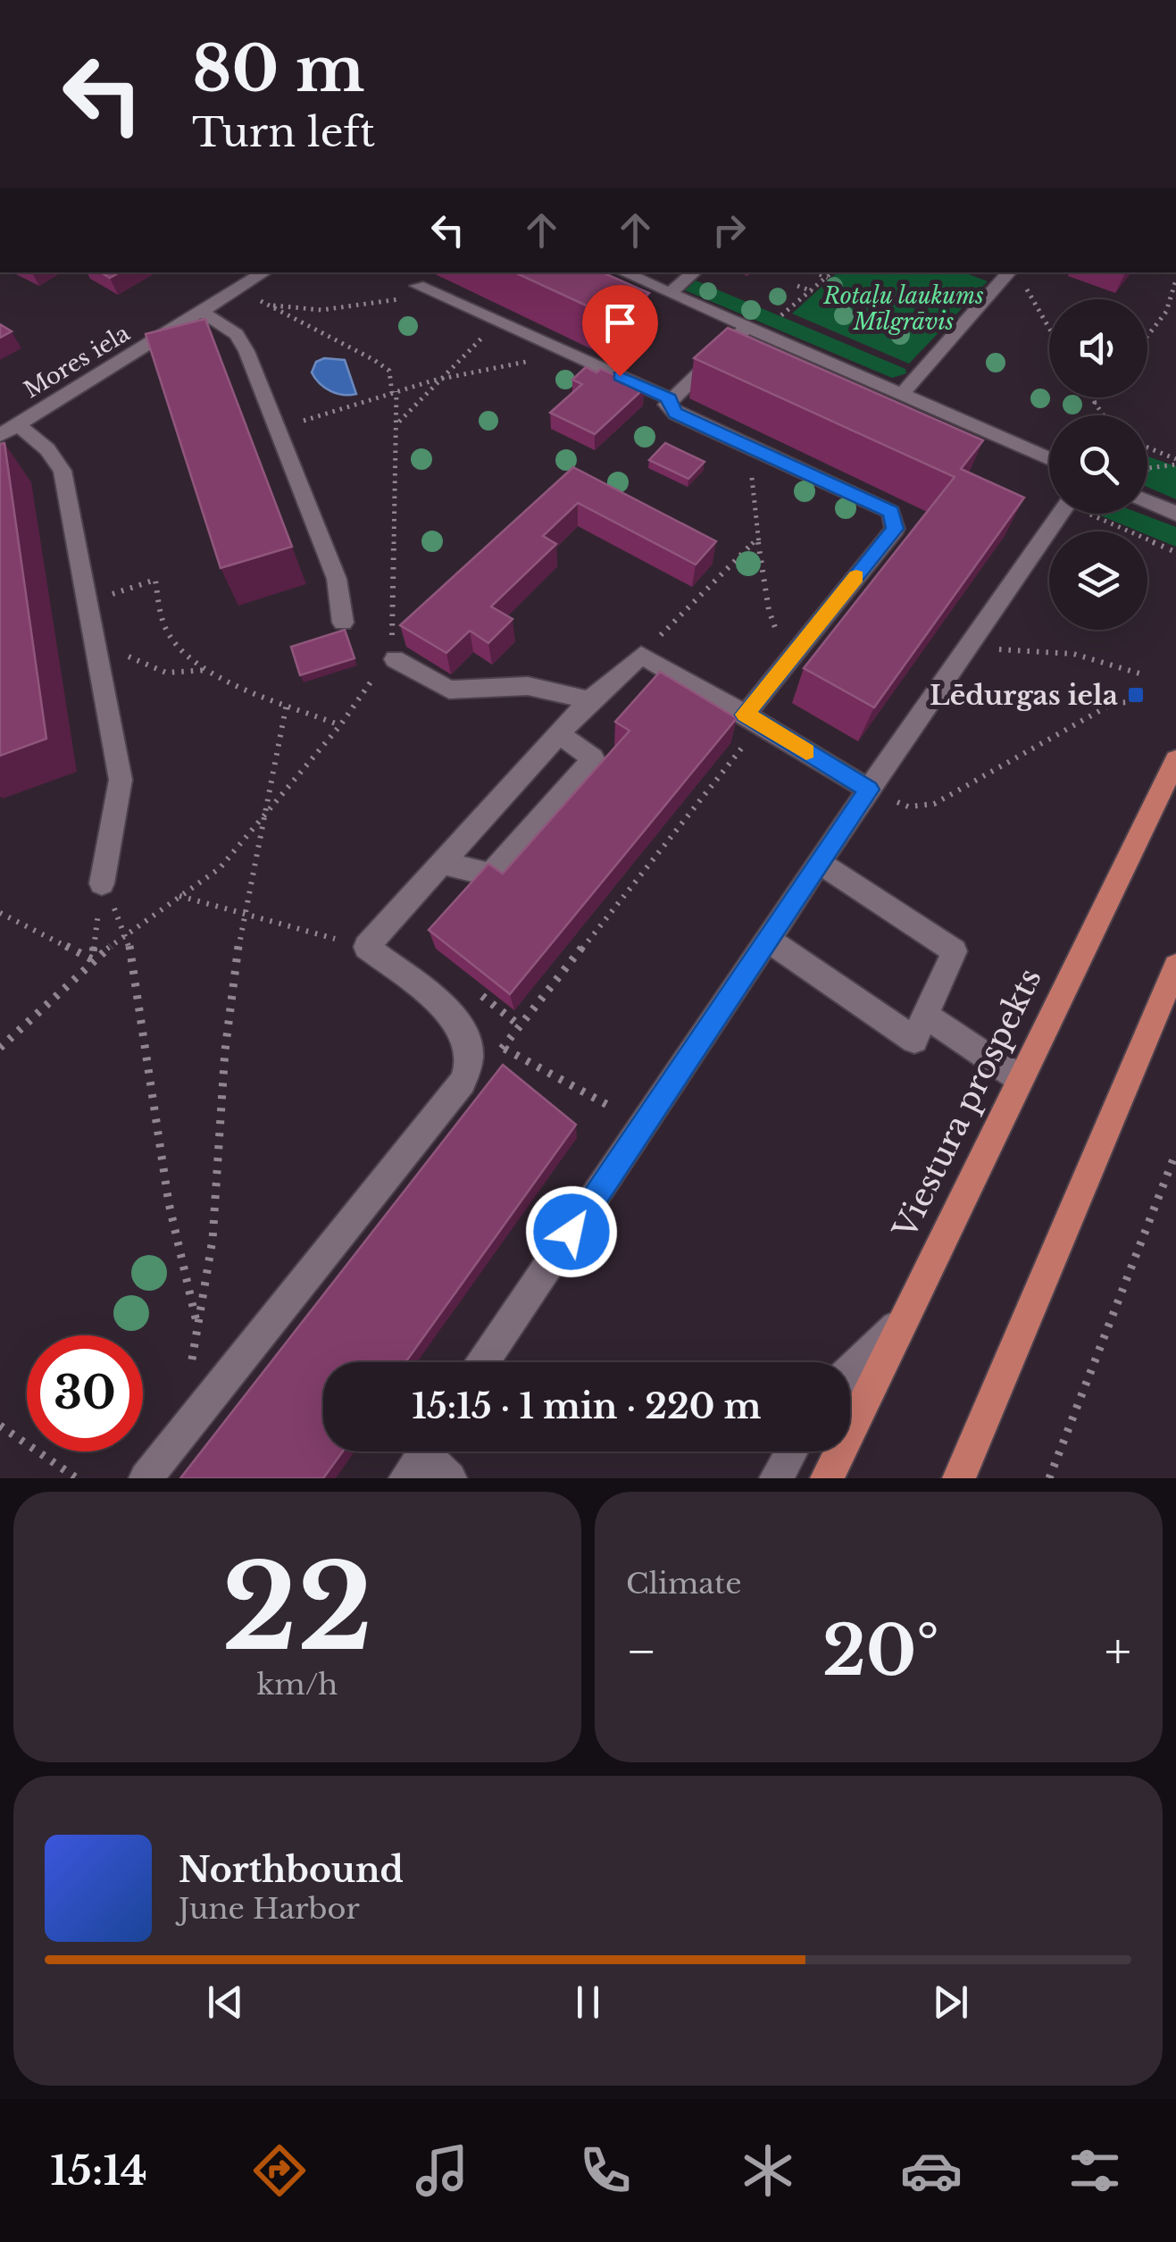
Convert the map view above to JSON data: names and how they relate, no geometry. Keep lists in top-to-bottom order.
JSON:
{
  "streets": {
    "main road": ["Viestura prospekts"],
    "street": ["Mores iela"]
  },
  "parks": ["Rotaļu laukums Mīlgrāvis"],
  "places": {
    "transit": ["Lēdurgas iela"]
  },
  "page": {
    "turn": ["80 m", "Turn left"],
    "limit": "30",
    "trip": "15:15 · 1 min · 220 m",
    "tile": [
      ["22", "km/h"],
      "Climate"
    ],
    "heat": ["−", "20°", "+"],
    "song": ["Northbound", "June Harbor"],
    "tabs": "15:14"
  }
}
